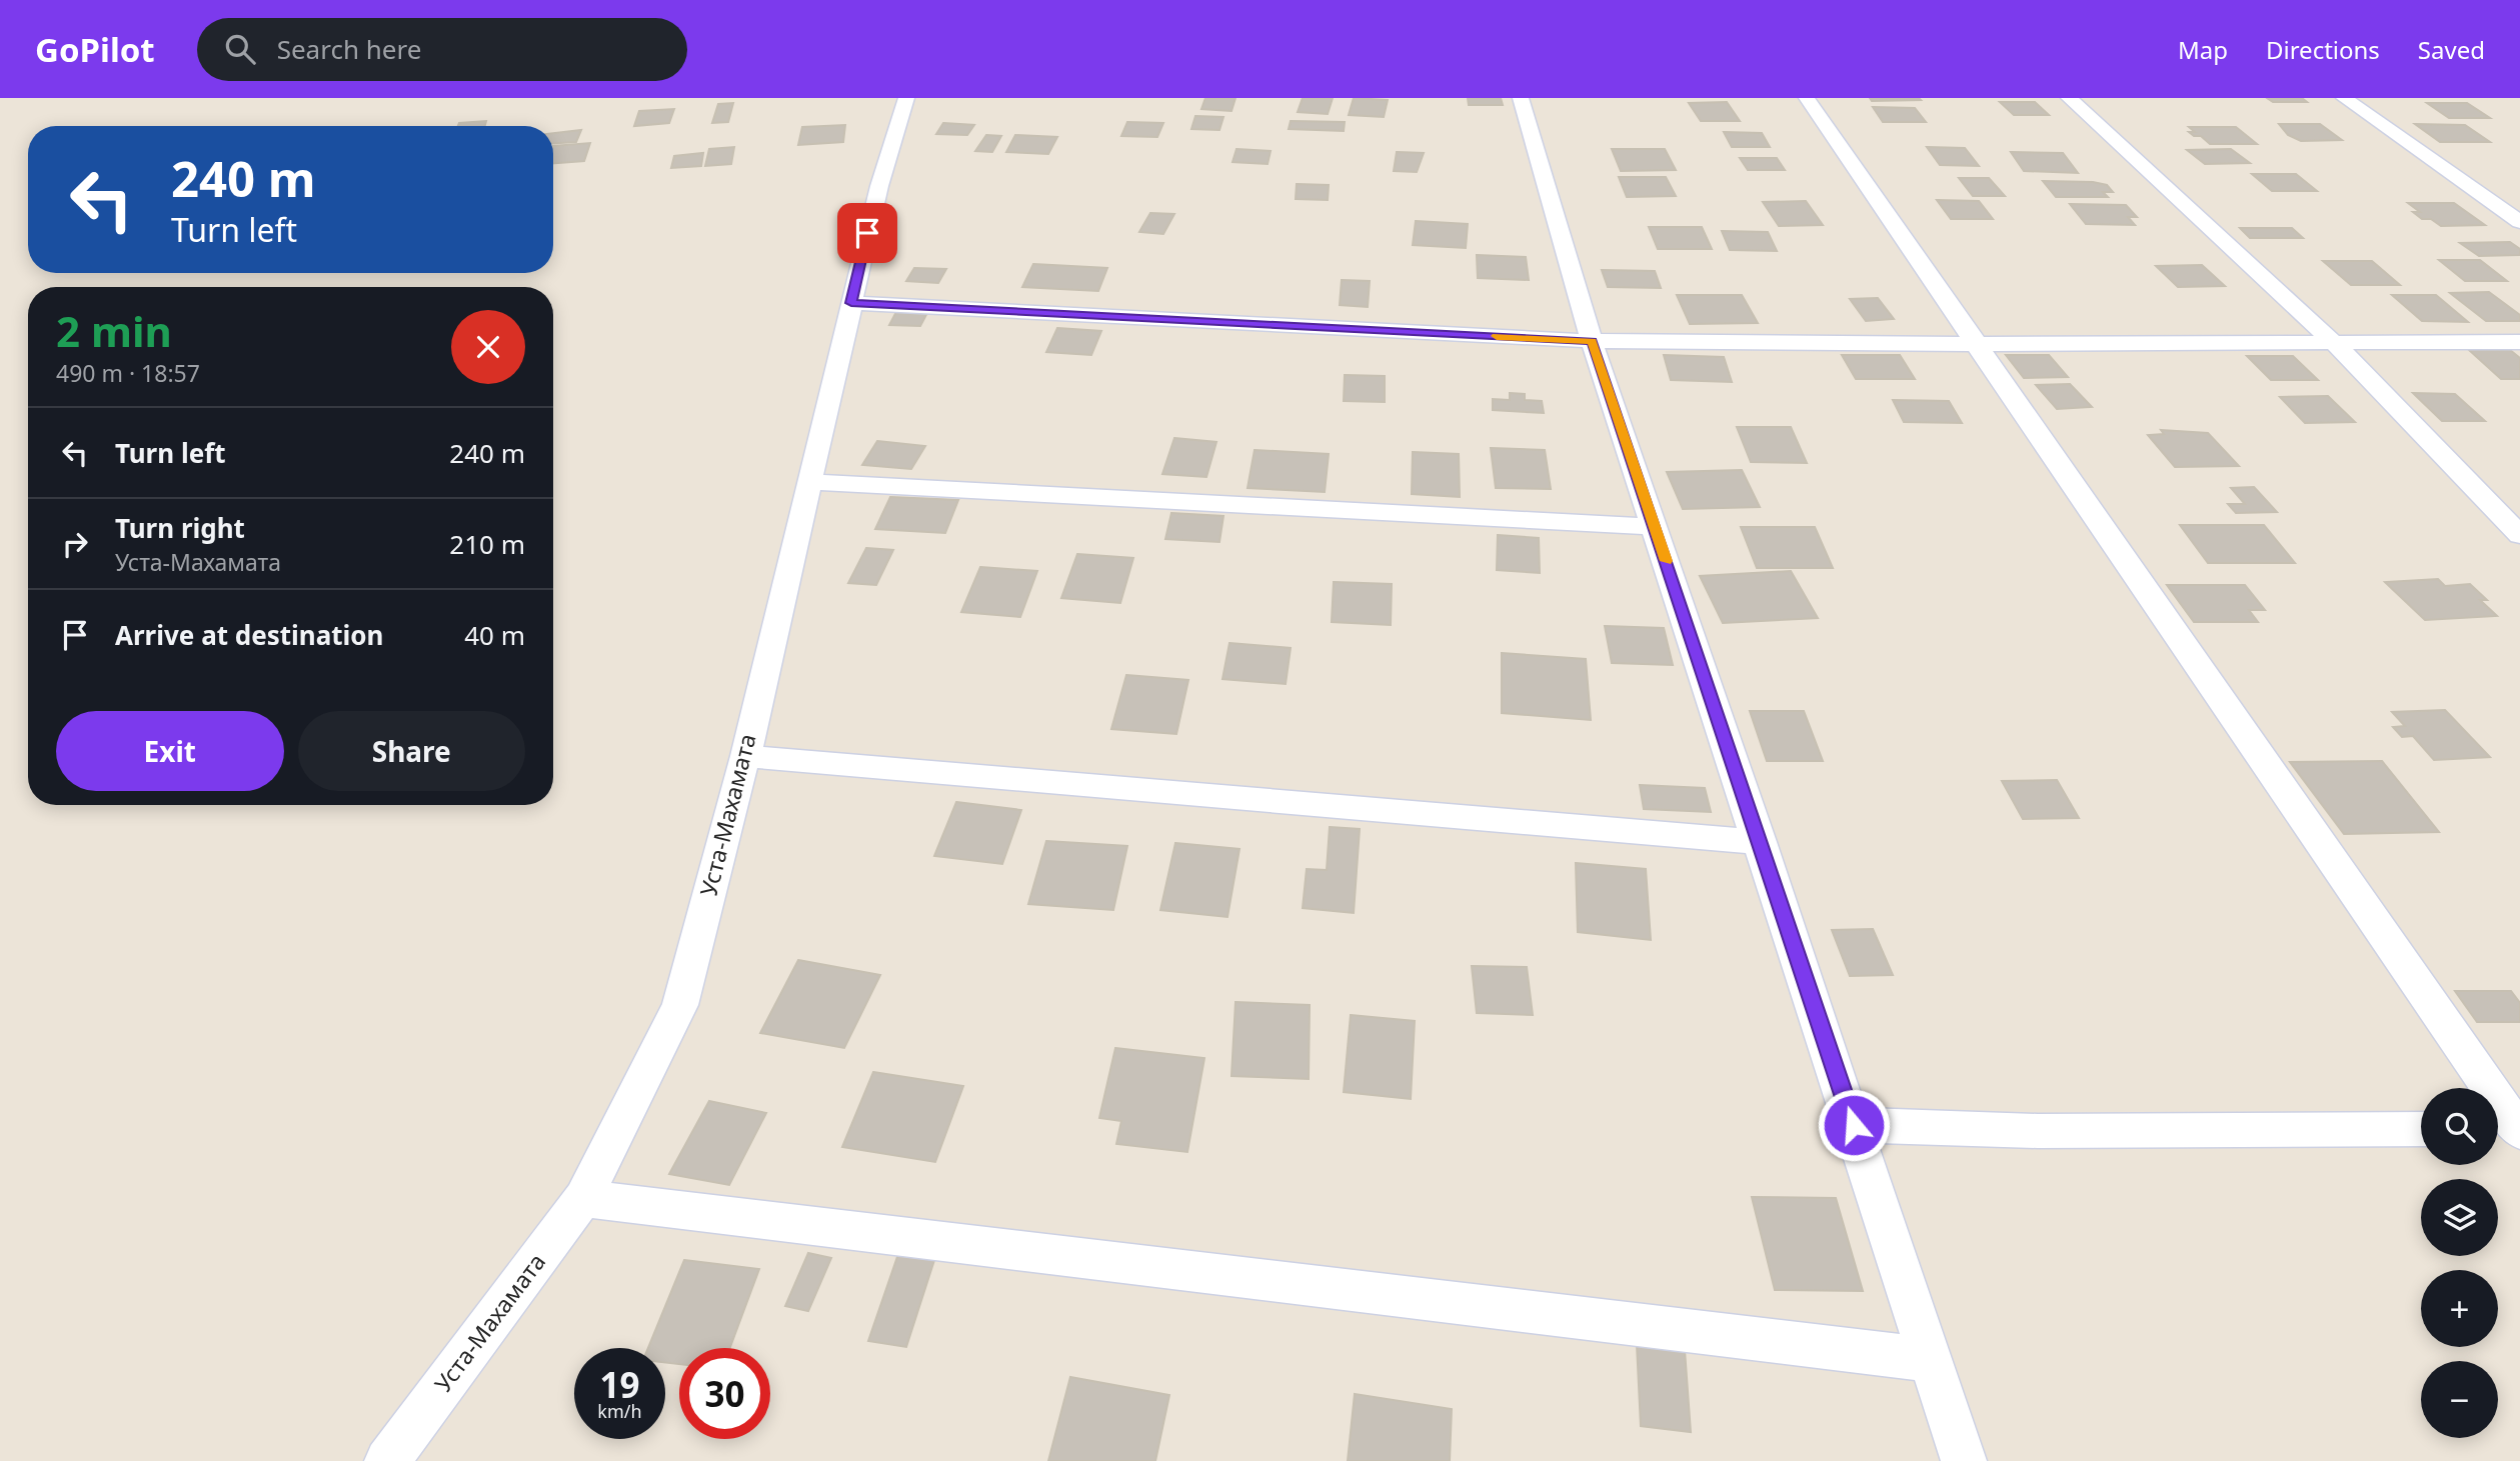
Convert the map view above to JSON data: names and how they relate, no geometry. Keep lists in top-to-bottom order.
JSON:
{
  "streets": {
    "street": ["Уста-Махамата"]
  },
  "page": {
    "header": "GoPilot",
    "search": "Search here",
    "nav": ["Map", "Directions", "Saved"],
    "turn": ["240 m", "Turn left"],
    "heading": ["2 min", "490 m · 18:57"],
    "list": [
      {
        "name": "Turn left",
        "value": "240 m"
      },
      {
        "name": "Turn right",
        "note": "Уста-Махамата",
        "value": "210 m"
      },
      {
        "name": "Arrive at destination",
        "value": "40 m"
      }
    ],
    "buttons": ["Exit", "Share"],
    "map_buttons": ["+", "−"],
    "speed": "19 km/h",
    "limit": "30"
  }
}
